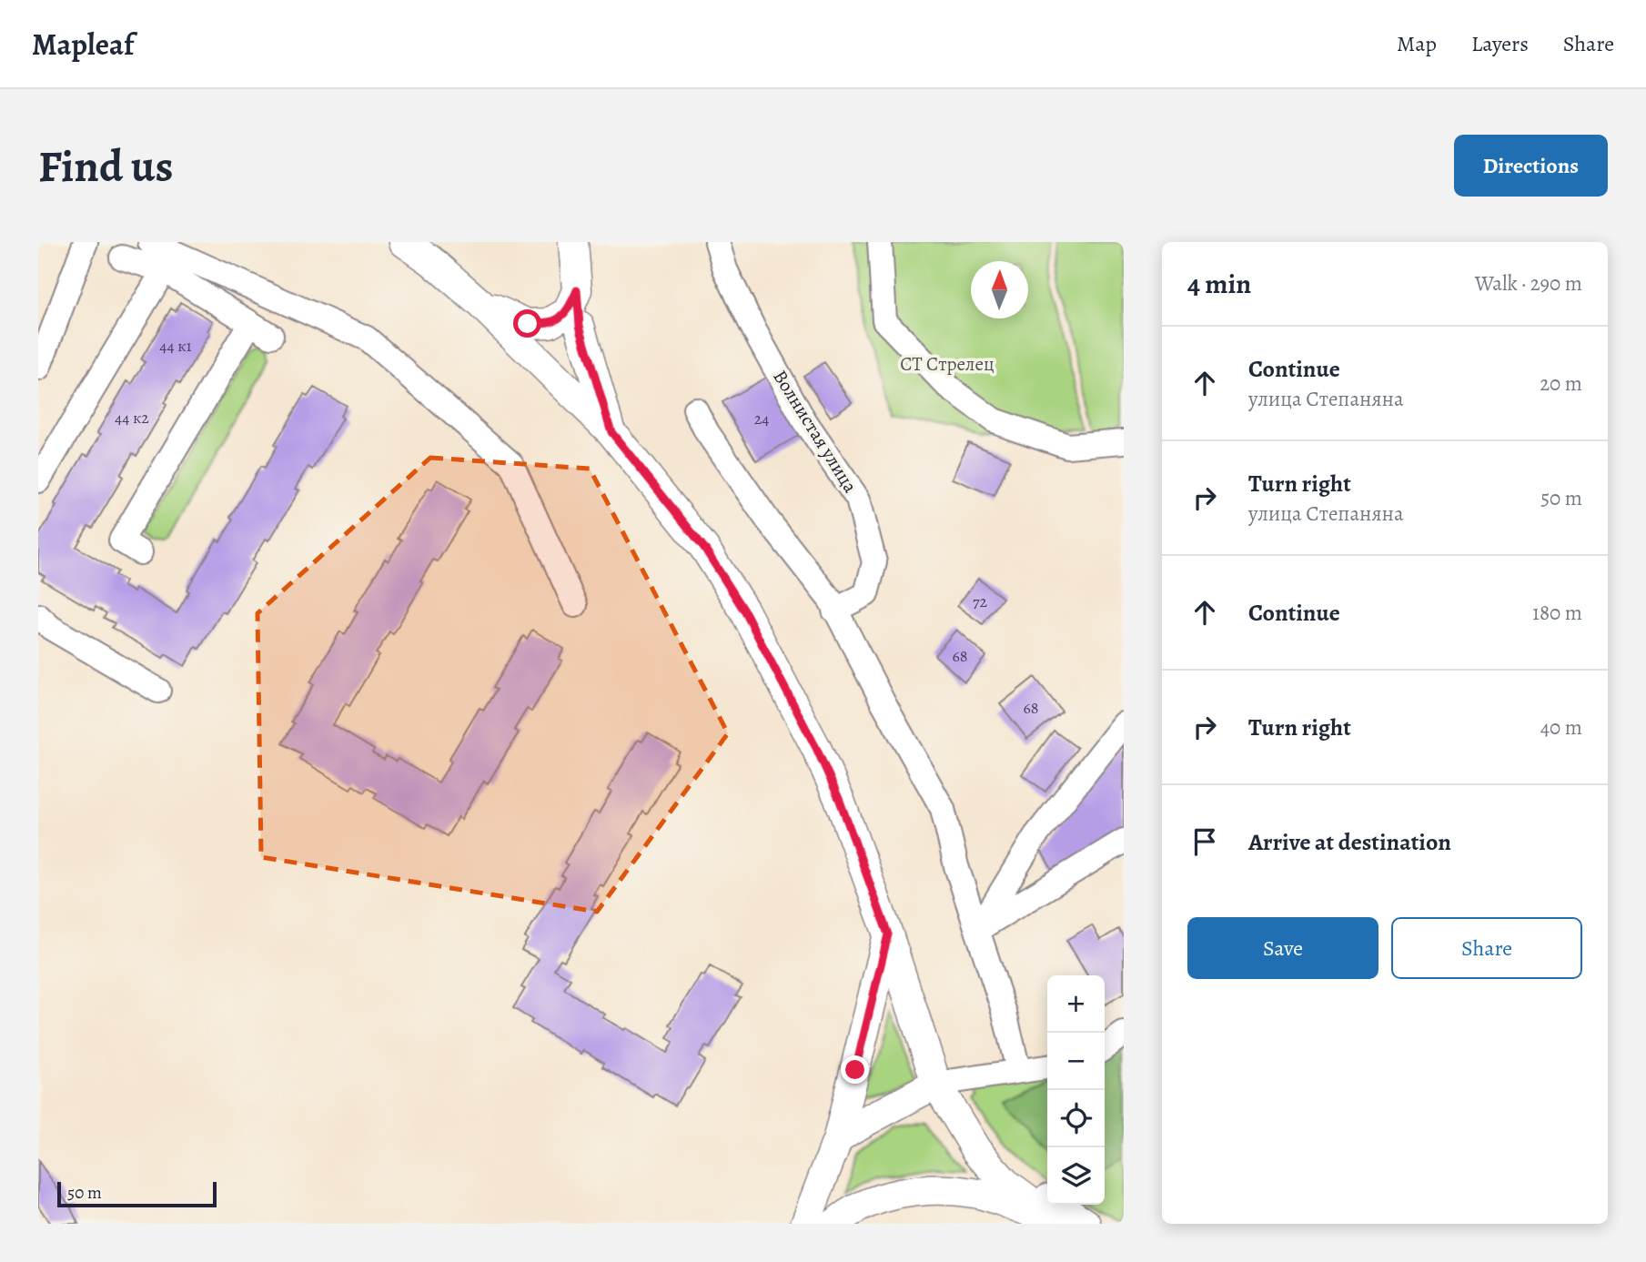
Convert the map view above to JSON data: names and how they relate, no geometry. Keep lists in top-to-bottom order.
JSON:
{
  "streets": {
    "street": ["Волнистая улица"]
  },
  "parks": ["СТ Стрелец"],
  "house_numbers": [
    "44 к1",
    "44 к2",
    "24",
    "72",
    "68",
    "68"
  ],
  "scale_bar": "50 m",
  "north": "top",
  "page": {
    "header": "Mapleaf",
    "nav": ["Map", "Layers", "Share"],
    "buttons": [
      "Directions",
      ["Save", "Share"]
    ],
    "title": "Find us",
    "heading": ["4 min", "Walk · 290 m"],
    "list": [
      ["Continue", "улица Степаняна", "20 m"],
      ["Turn right", "улица Степаняна", "50 m"],
      ["Continue", "180 m"],
      ["Turn right", "40 m"],
      "Arrive at destination"
    ],
    "map_buttons": ["+", "−"],
    "scale": "50 m"
  }
}
